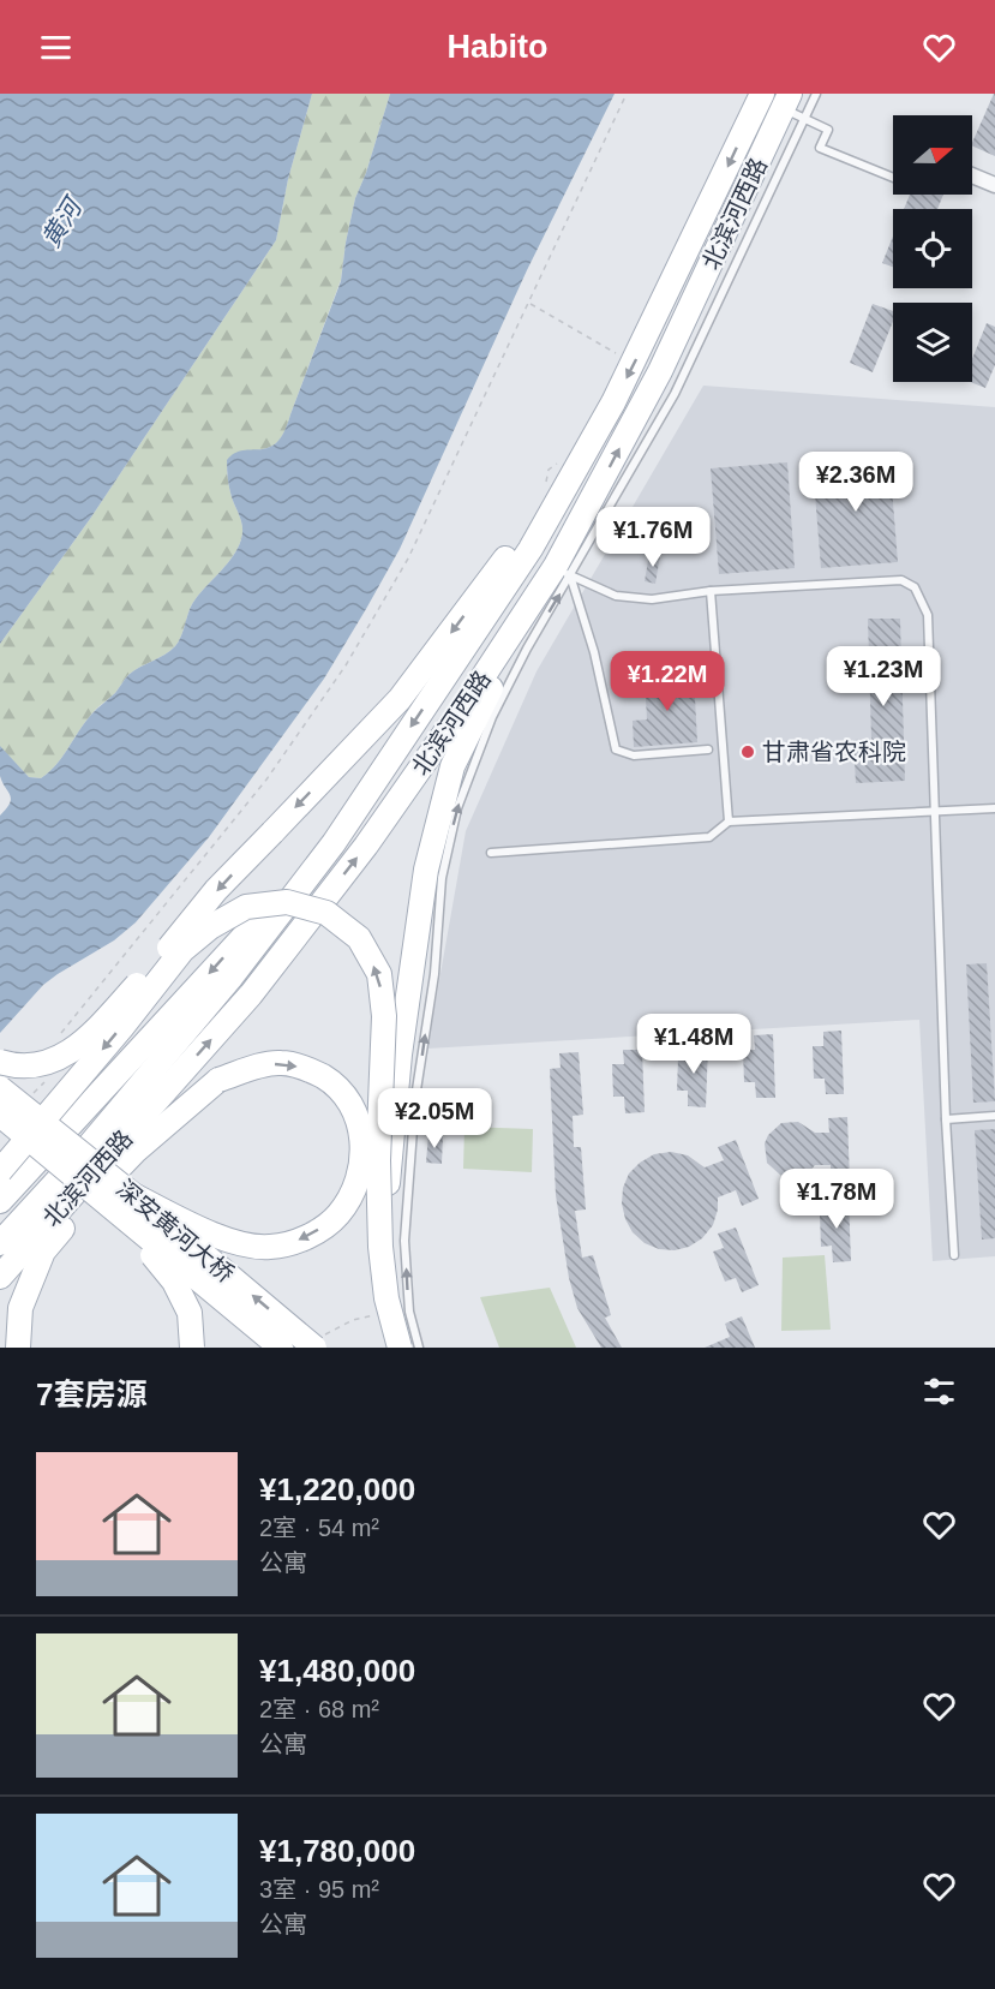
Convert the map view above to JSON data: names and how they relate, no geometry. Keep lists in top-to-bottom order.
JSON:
{
  "streets": {
    "main road": ["北滨河西路", "深安黄河大桥"]
  },
  "water": ["黄河"],
  "places": ["甘肃省农科院"],
  "north": "right",
  "page": {
    "header": "Habito",
    "price": [
      "¥2.36M",
      "¥1.76M",
      "¥1.23M",
      "¥1.22M",
      "¥1.48M",
      "¥2.05M",
      "¥1.78M"
    ],
    "heading": "7套房源",
    "list": [
      {
        "name": "¥1,220,000",
        "note": "2室 · 54 m² · 公寓"
      },
      {
        "name": "¥1,480,000",
        "note": "2室 · 68 m² · 公寓"
      },
      {
        "name": "¥1,780,000",
        "note": "3室 · 95 m² · 公寓"
      }
    ]
  }
}
